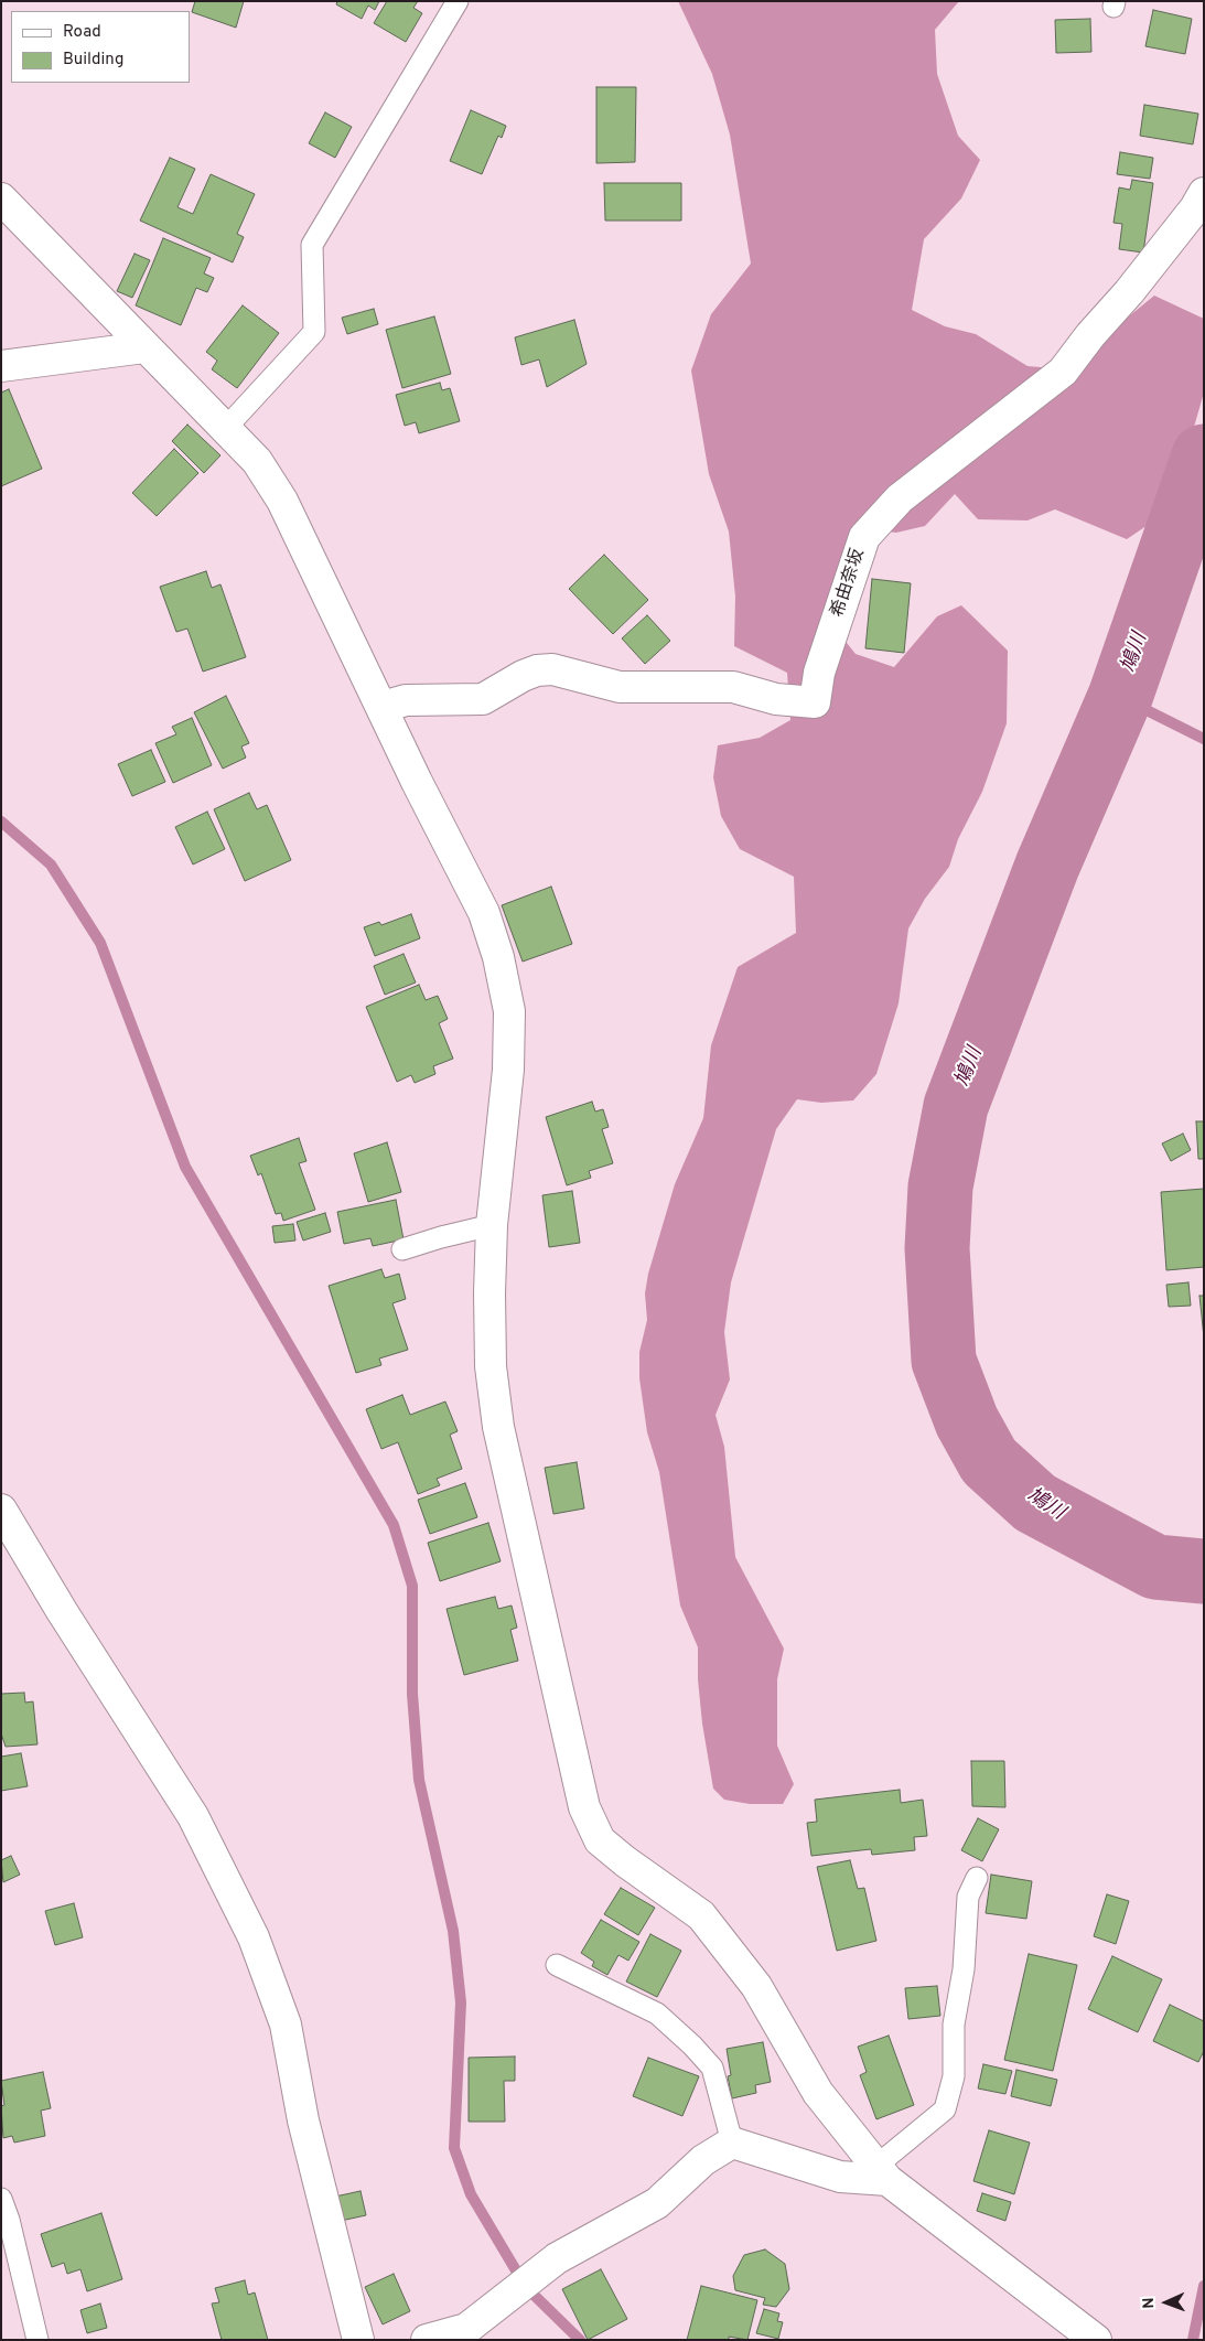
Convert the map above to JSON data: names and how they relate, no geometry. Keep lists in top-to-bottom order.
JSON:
{
  "streets": {
    "street": ["希由奈坂"]
  },
  "water": ["鳩川"],
  "legend": ["Road", "Building"],
  "north": "left"
}
